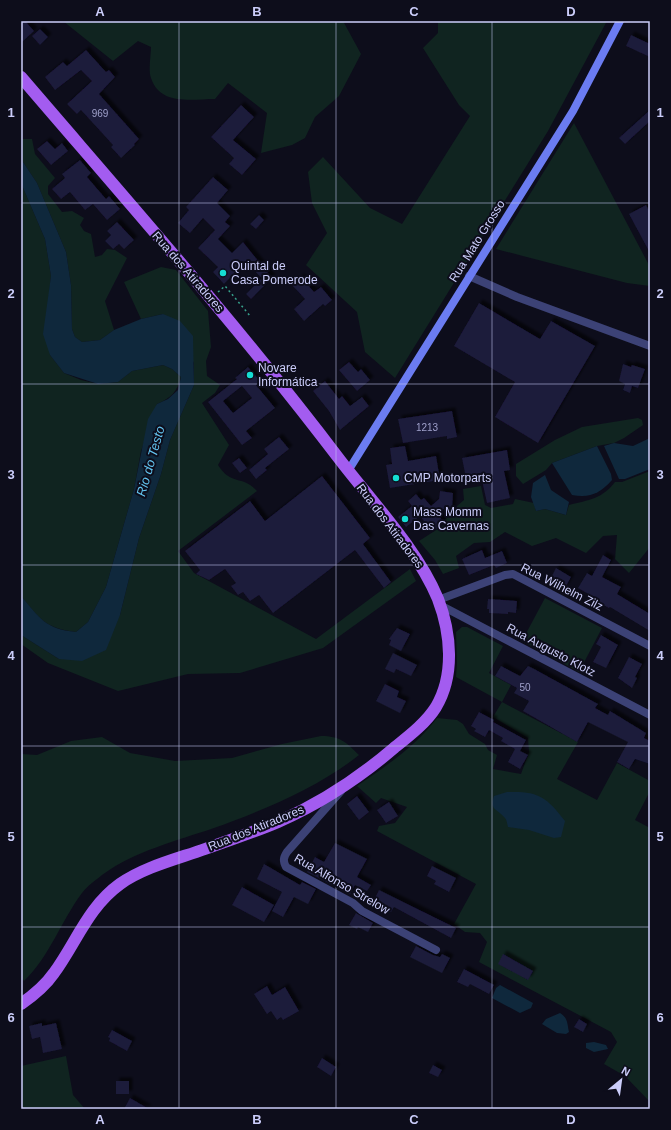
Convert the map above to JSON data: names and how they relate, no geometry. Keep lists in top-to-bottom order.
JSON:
{
  "streets": {
    "main road": ["Rua dos Atiradores"],
    "street": [
      "Rua Mato Grosso",
      "Rua Wilhelm Zilz",
      "Rua Augusto Klotz",
      "Rua Alfonso Strelow"
    ]
  },
  "crossings": [
    ["Rua Mato Grosso", "Rua dos Atiradores"],
    ["Rua dos Atiradores", "Rua Wilhelm Zilz"],
    ["Rua dos Atiradores", "Rua Augusto Klotz"],
    ["Rua dos Atiradores", "Rua Alfonso Strelow"],
    ["Rua Wilhelm Zilz", "Rua Augusto Klotz"]
  ],
  "water": ["Rio do Testo"],
  "places": [
    "Quintal de Casa Pomerode",
    "Novare Informática",
    "CMP Motorparts",
    "Mass Momm Das Cavernas"
  ],
  "house_numbers": ["969", "1213", "50"],
  "north": "top right",
  "grid": {
    "columns": [
      "A",
      "B",
      "C",
      "D"
    ],
    "rows": [
      "1",
      "2",
      "3",
      "4",
      "5",
      "6"
    ]
  }
}
